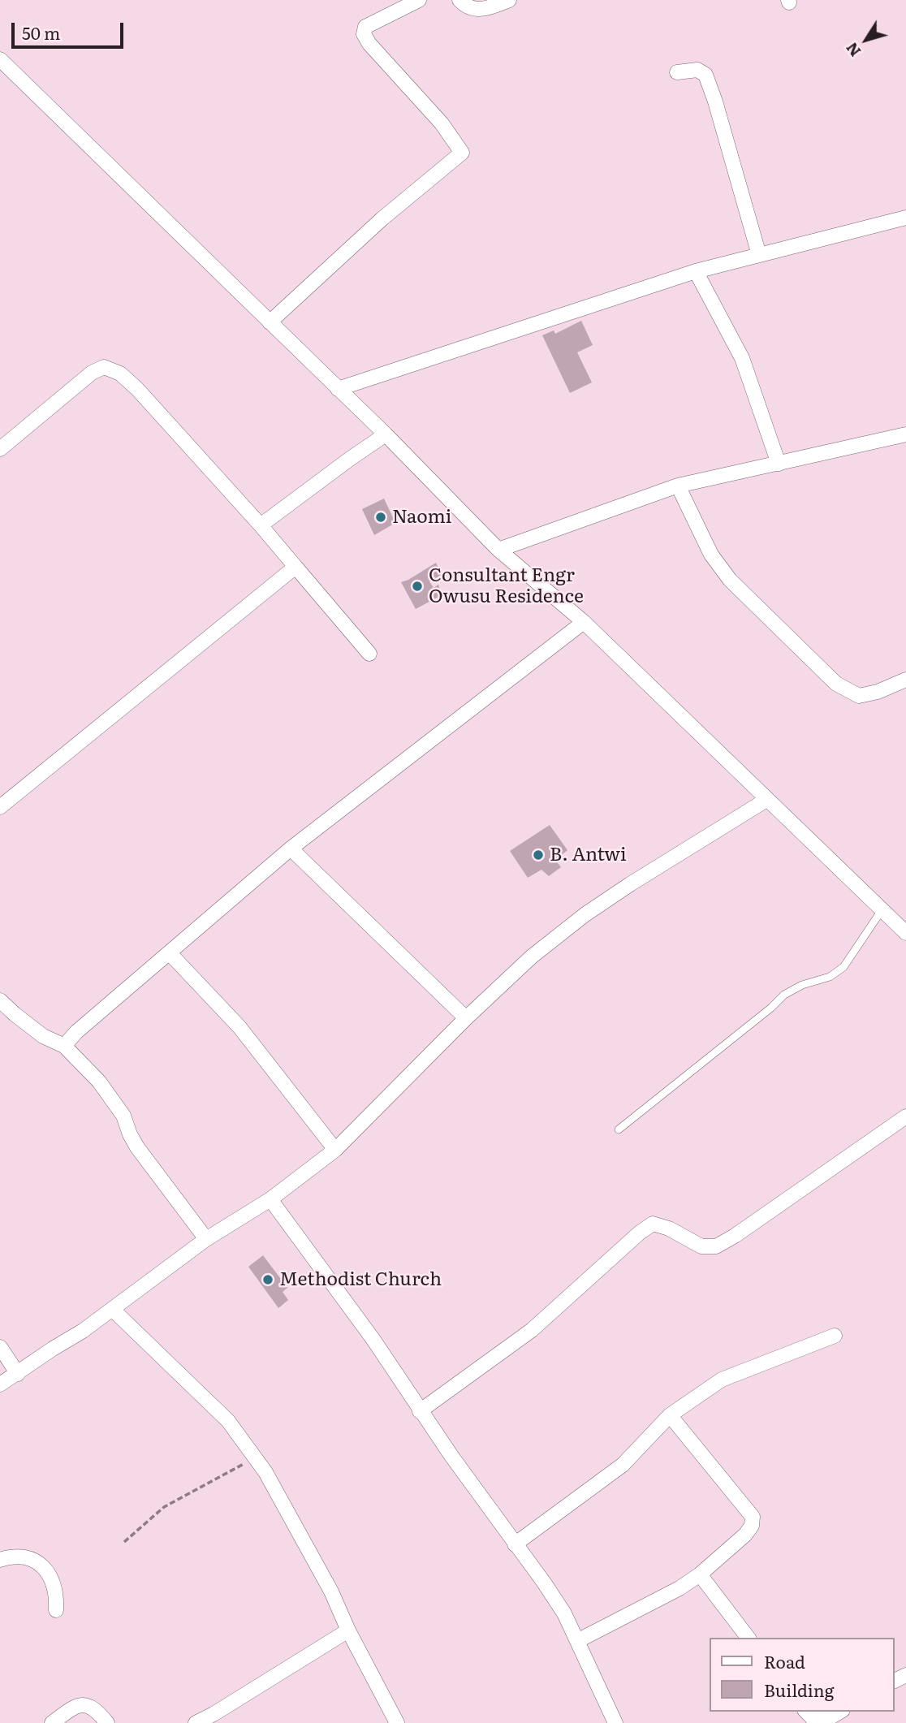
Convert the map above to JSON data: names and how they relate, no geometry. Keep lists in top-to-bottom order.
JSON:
{
  "places": [
    "Naomi",
    "Consultant Engr Owusu Residence",
    "B. Antwi",
    "Methodist Church"
  ],
  "legend": ["Road", "Building"],
  "scale_bar": "50 m",
  "north": "bottom left"
}
